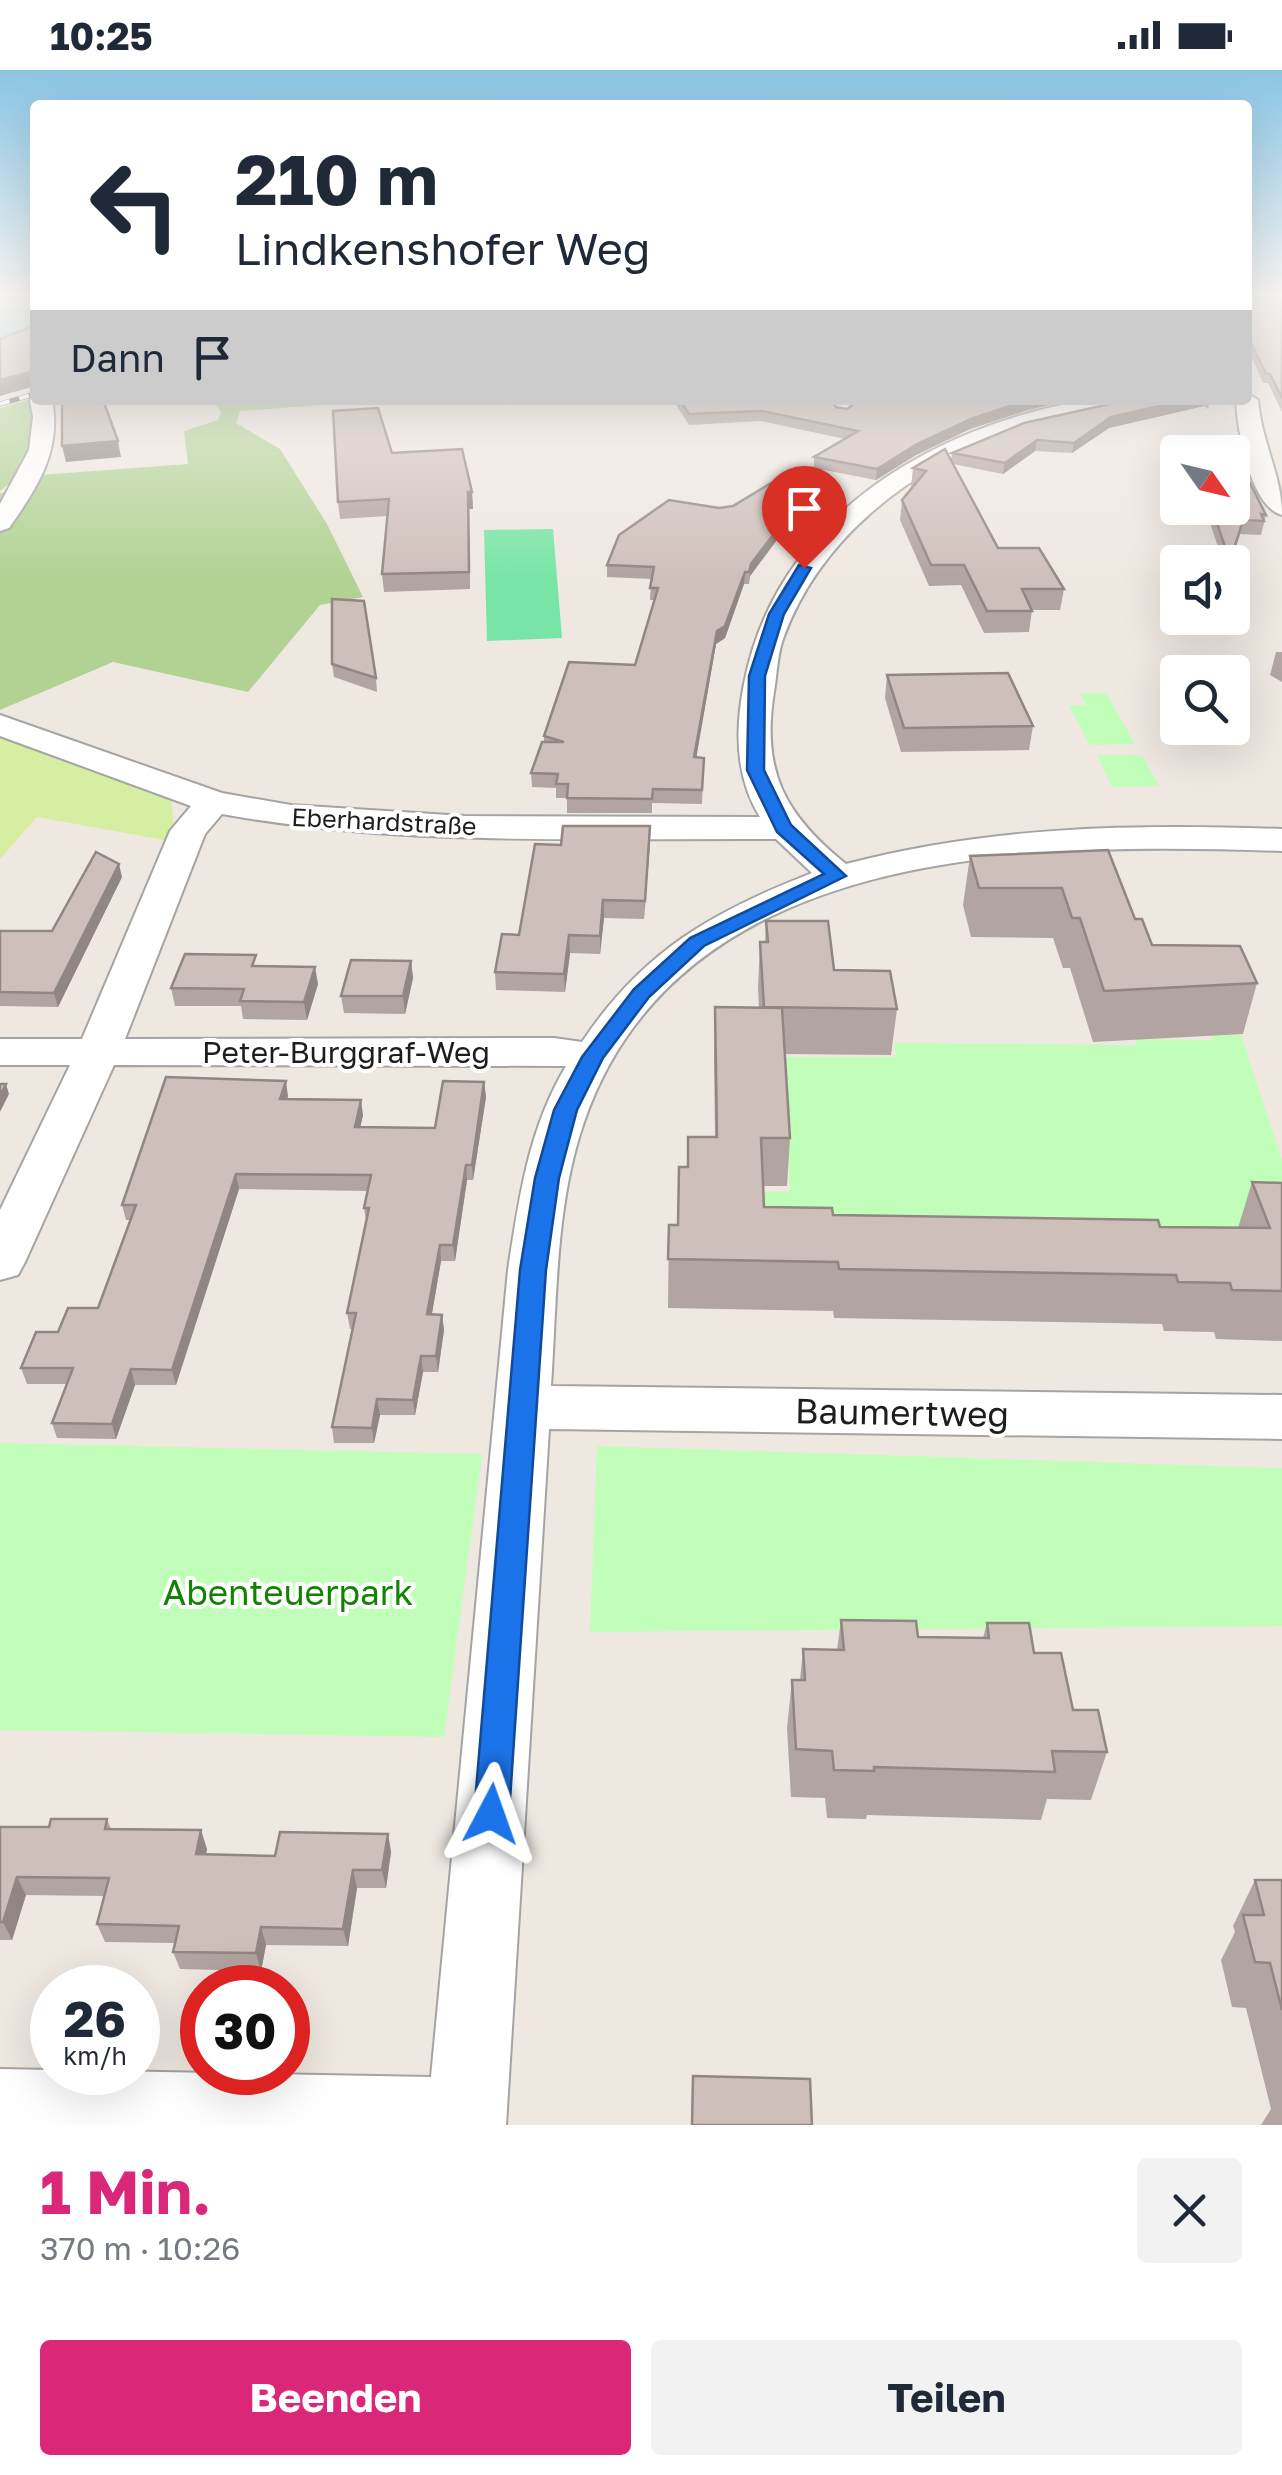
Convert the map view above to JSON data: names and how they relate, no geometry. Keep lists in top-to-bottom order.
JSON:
{
  "streets": {
    "street": ["Eberhardstraße", "Peter-Burggraf-Weg", "Baumertweg"]
  },
  "parks": ["Abenteuerpark"],
  "north": "bottom right",
  "page": {
    "status": "10:25",
    "turn": ["210 m", "Lindkenshofer Weg"],
    "then": "Dann",
    "speed": "26 km/h",
    "limit": "30",
    "heading": ["1 Min.", "370 m · 10:26"],
    "buttons": ["Beenden", "Teilen"]
  }
}
